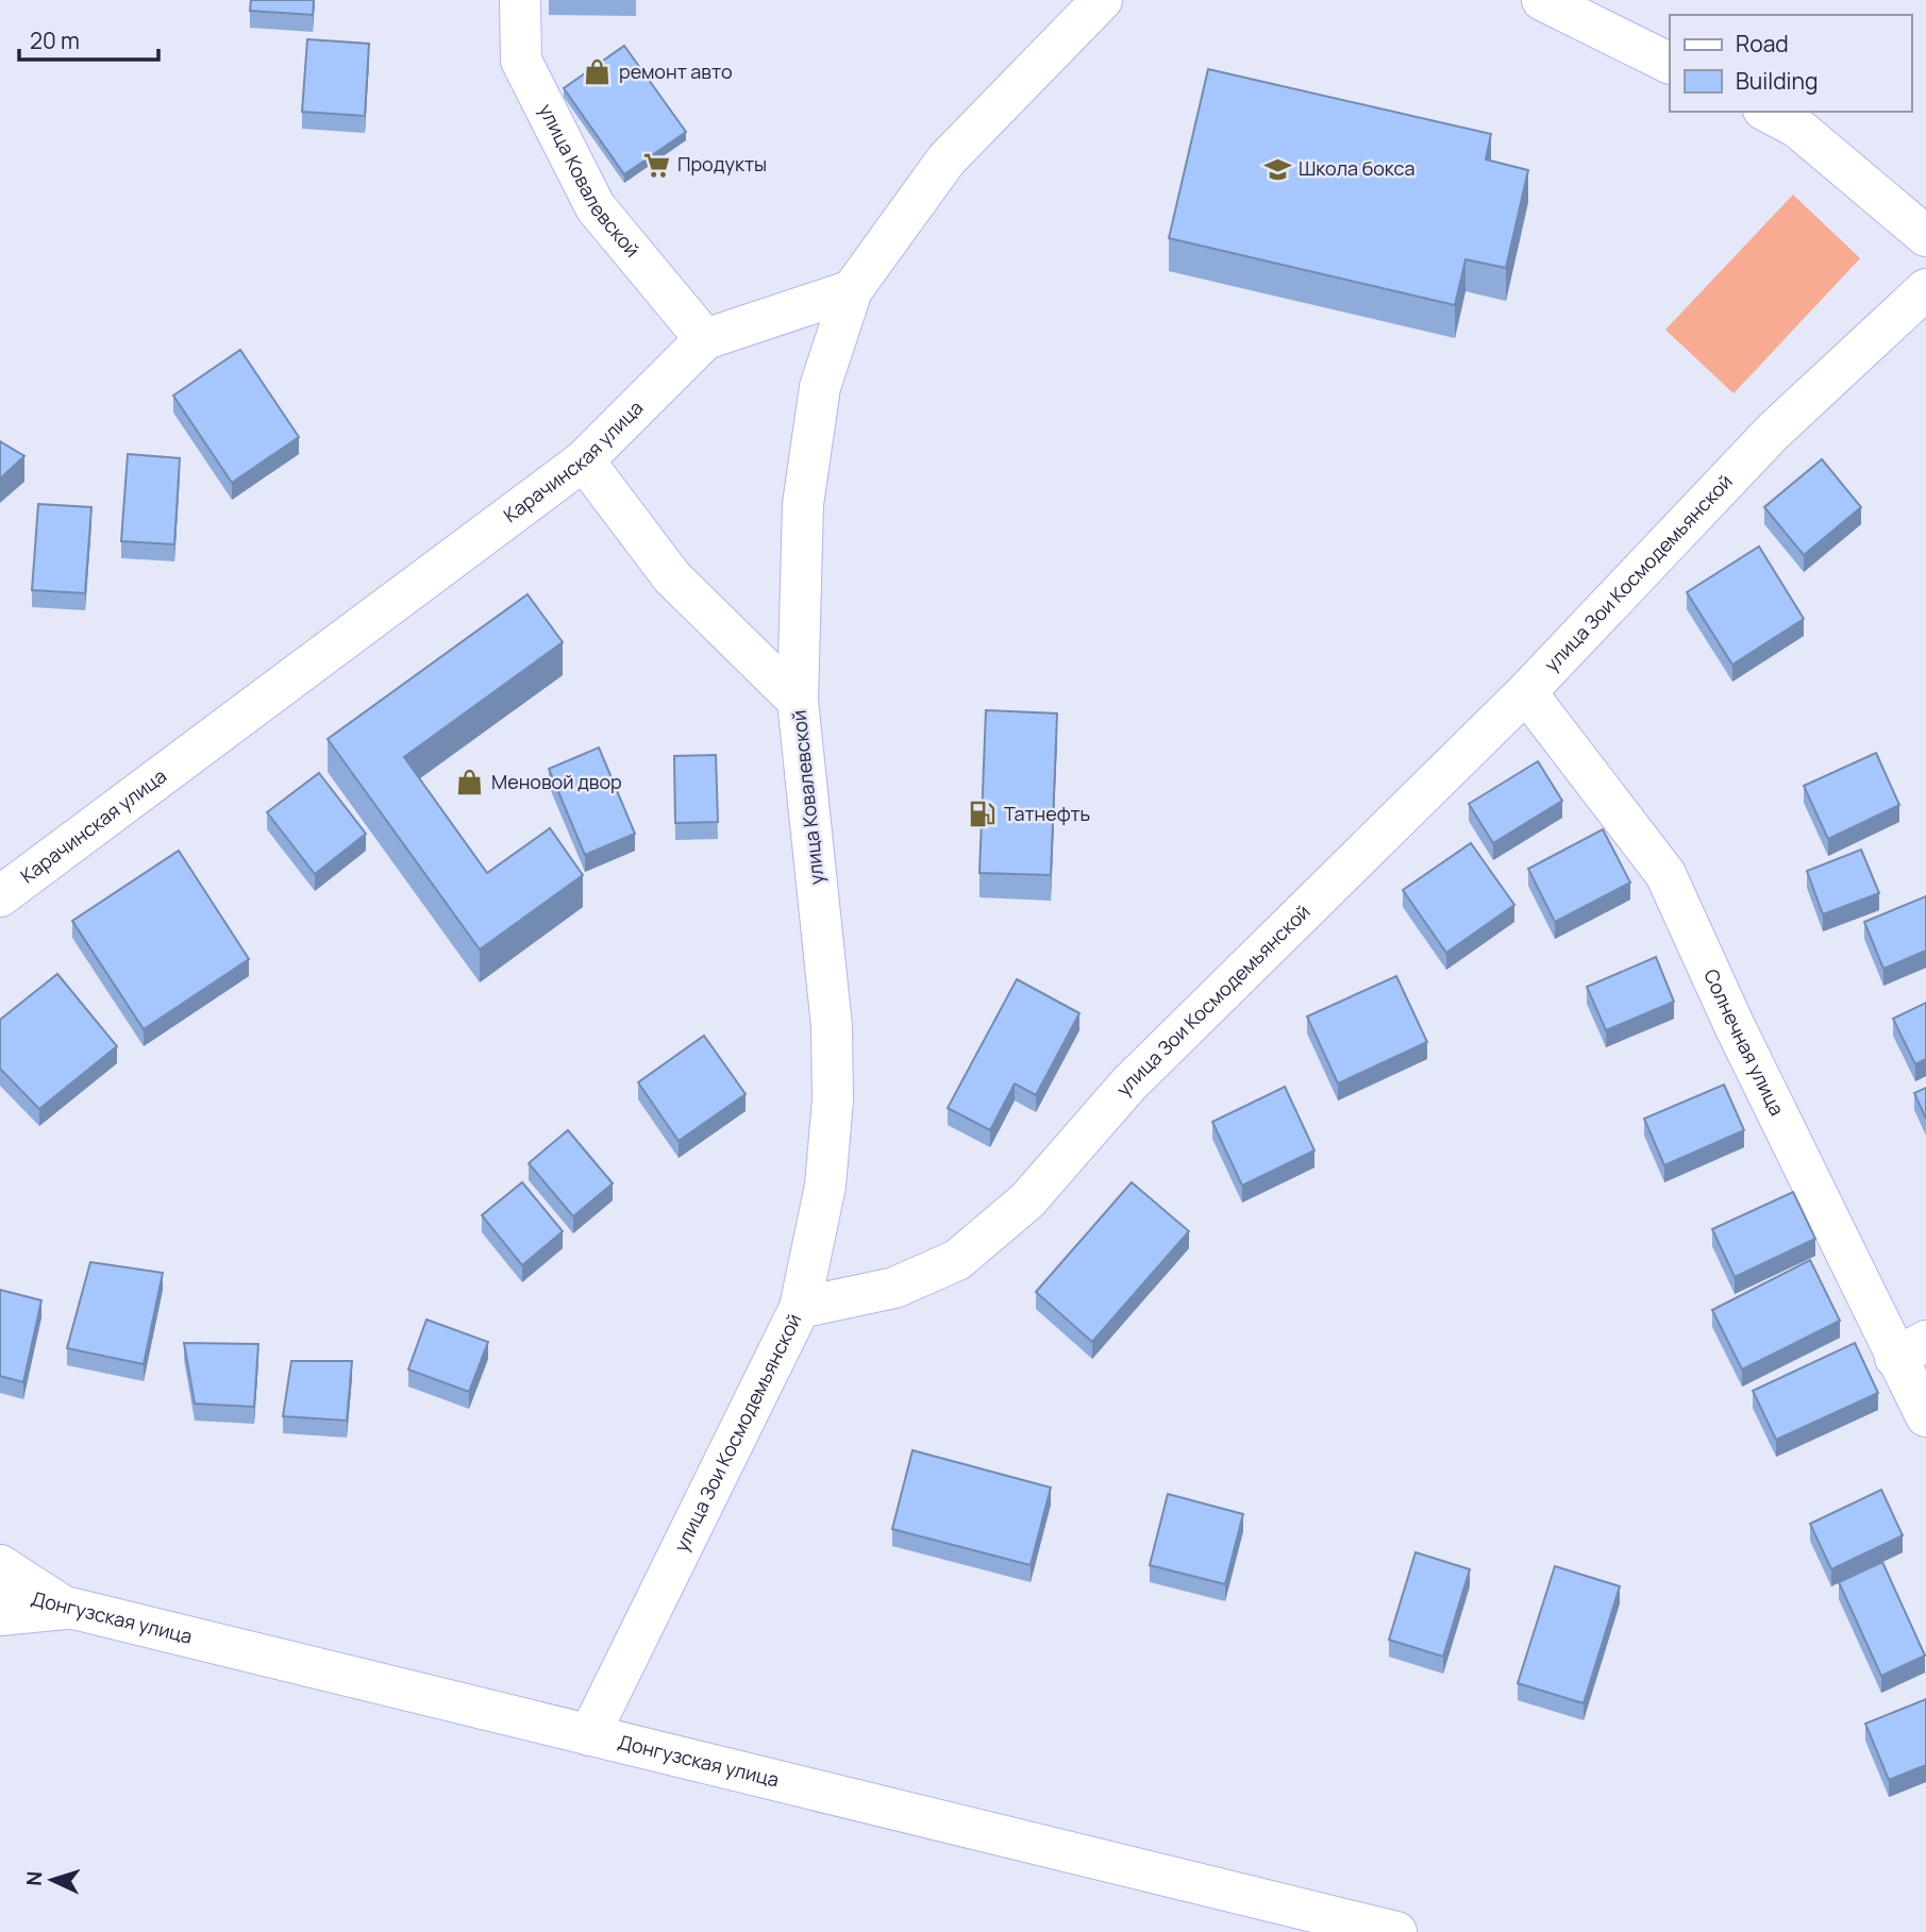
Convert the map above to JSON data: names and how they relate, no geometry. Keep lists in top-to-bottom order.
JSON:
{
  "streets": {
    "main road": [
      "улица Ковалевской",
      "Карачинская улица",
      "улица Зои Космодемьянской",
      "Солнечная улица",
      "Донгузская улица"
    ]
  },
  "crossings": [
    ["улица Ковалевской", "Карачинская улица"],
    ["улица Ковалевской", "улица Зои Космодемьянской"],
    ["улица Зои Космодемьянской", "Солнечная улица"],
    ["улица Зои Космодемьянской", "Донгузская улица"]
  ],
  "places": {
    "shop": ["ремонт авто", "Меновой двор"],
    "supermarket": ["Продукты"],
    "school or university": ["Школа бокса"],
    "fuel station": ["Татнефть"]
  },
  "legend": ["Road", "Building"],
  "scale_bar": "20 m",
  "north": "left"
}
